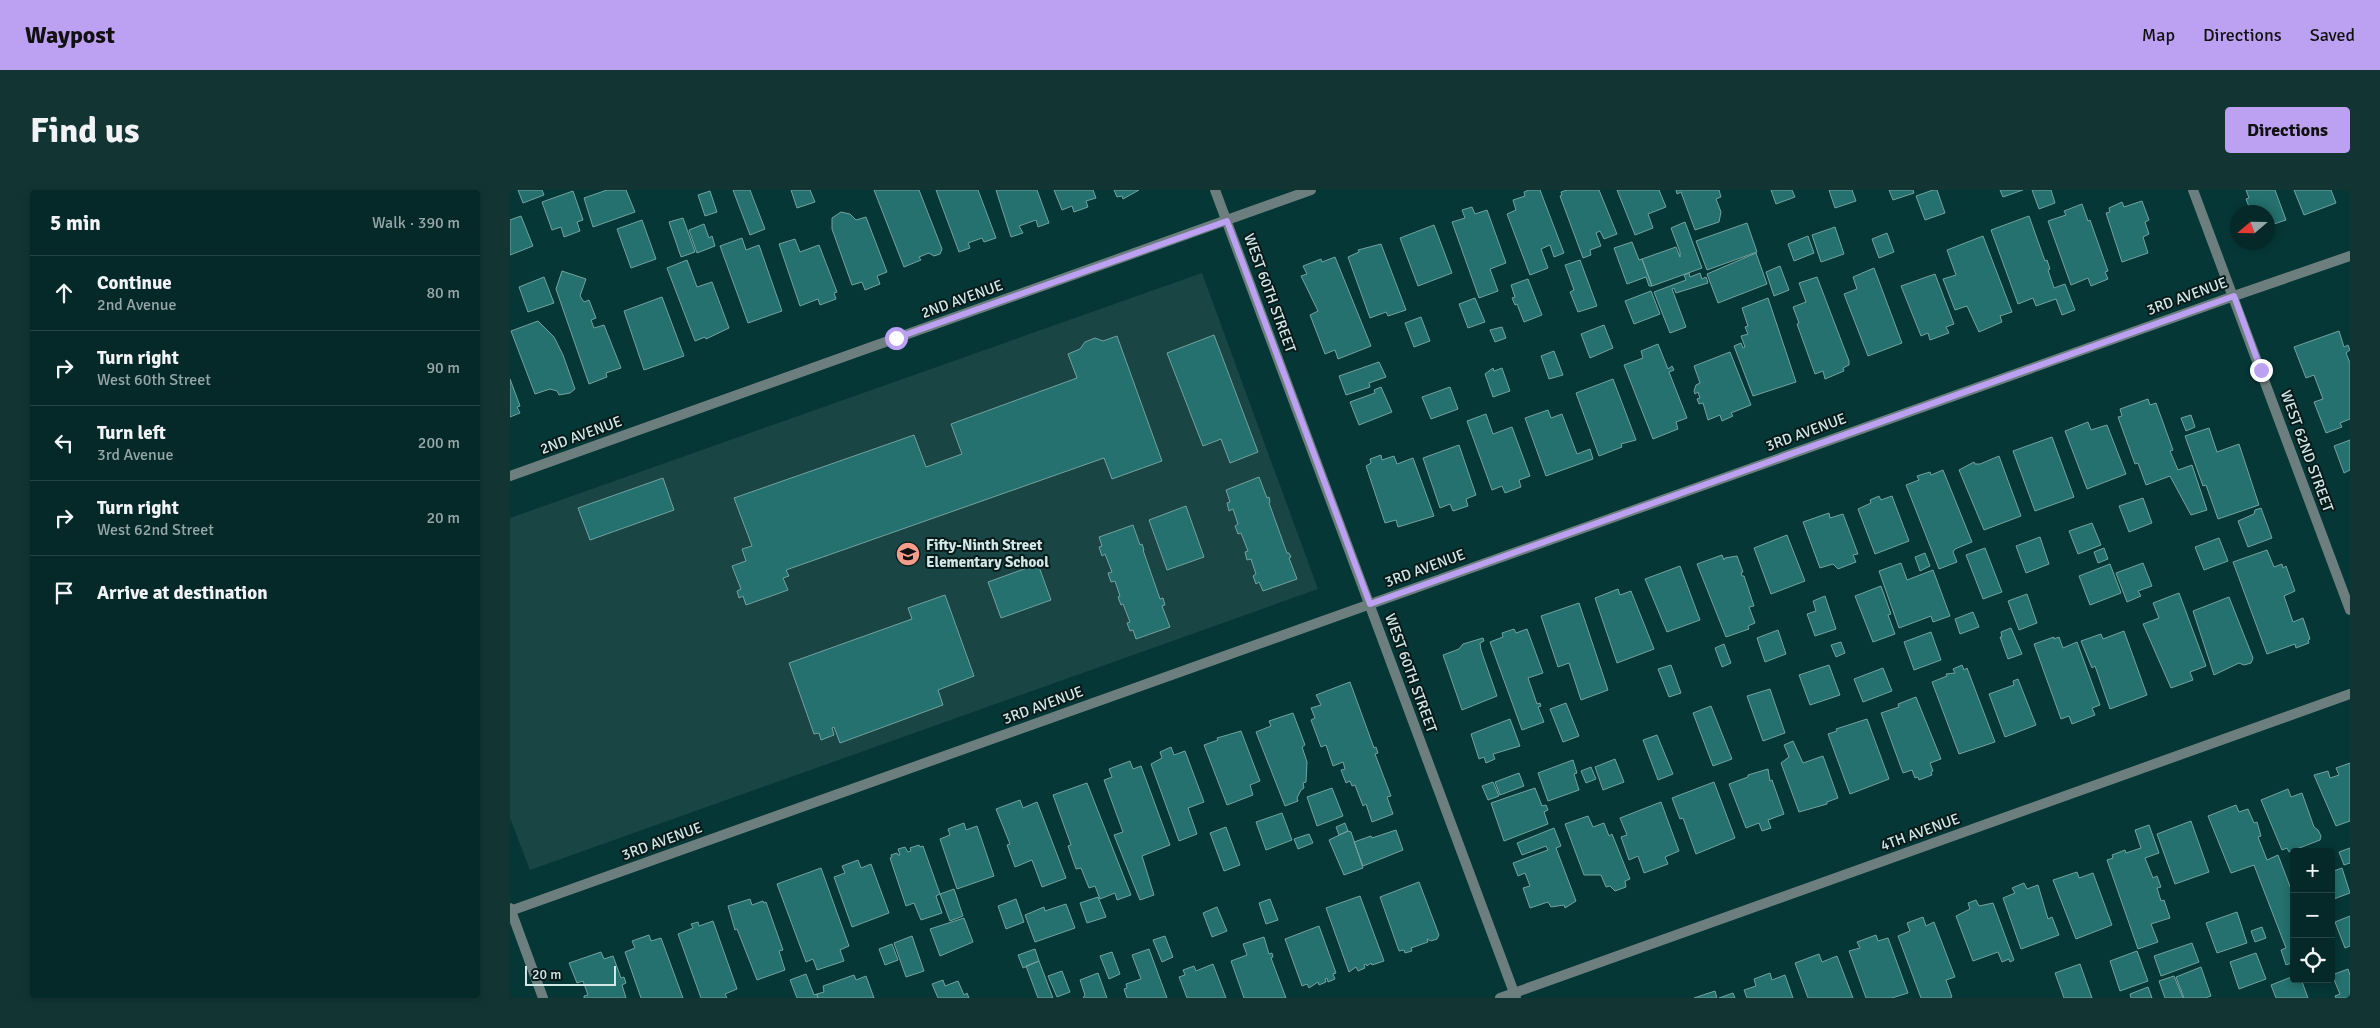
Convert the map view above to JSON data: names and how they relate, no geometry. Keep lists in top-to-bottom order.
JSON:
{
  "streets": {
    "street": [
      "WEST 60TH STREET",
      "3RD AVENUE",
      "2ND AVENUE",
      "WEST 62ND STREET",
      "4TH AVENUE"
    ]
  },
  "crossings": [
    ["WEST 60TH STREET", "3RD AVENUE"],
    ["WEST 60TH STREET", "2ND AVENUE"],
    ["WEST 60TH STREET", "4TH AVENUE"],
    ["3RD AVENUE", "WEST 62ND STREET"]
  ],
  "places": {
    "school or university": ["Fifty-Ninth Street Elementary School"]
  },
  "scale_bar": "20 m",
  "north": "left",
  "page": {
    "header": "Waypost",
    "nav": ["Map", "Directions", "Saved"],
    "buttons": "Directions",
    "title": "Find us",
    "heading": ["5 min", "Walk · 390 m"],
    "list": [
      ["Continue", "2nd Avenue", "80 m"],
      ["Turn right", "West 60th Street", "90 m"],
      ["Turn left", "3rd Avenue", "200 m"],
      ["Turn right", "West 62nd Street", "20 m"],
      "Arrive at destination"
    ],
    "map_buttons": ["+", "−"],
    "scale": "20 m"
  }
}
